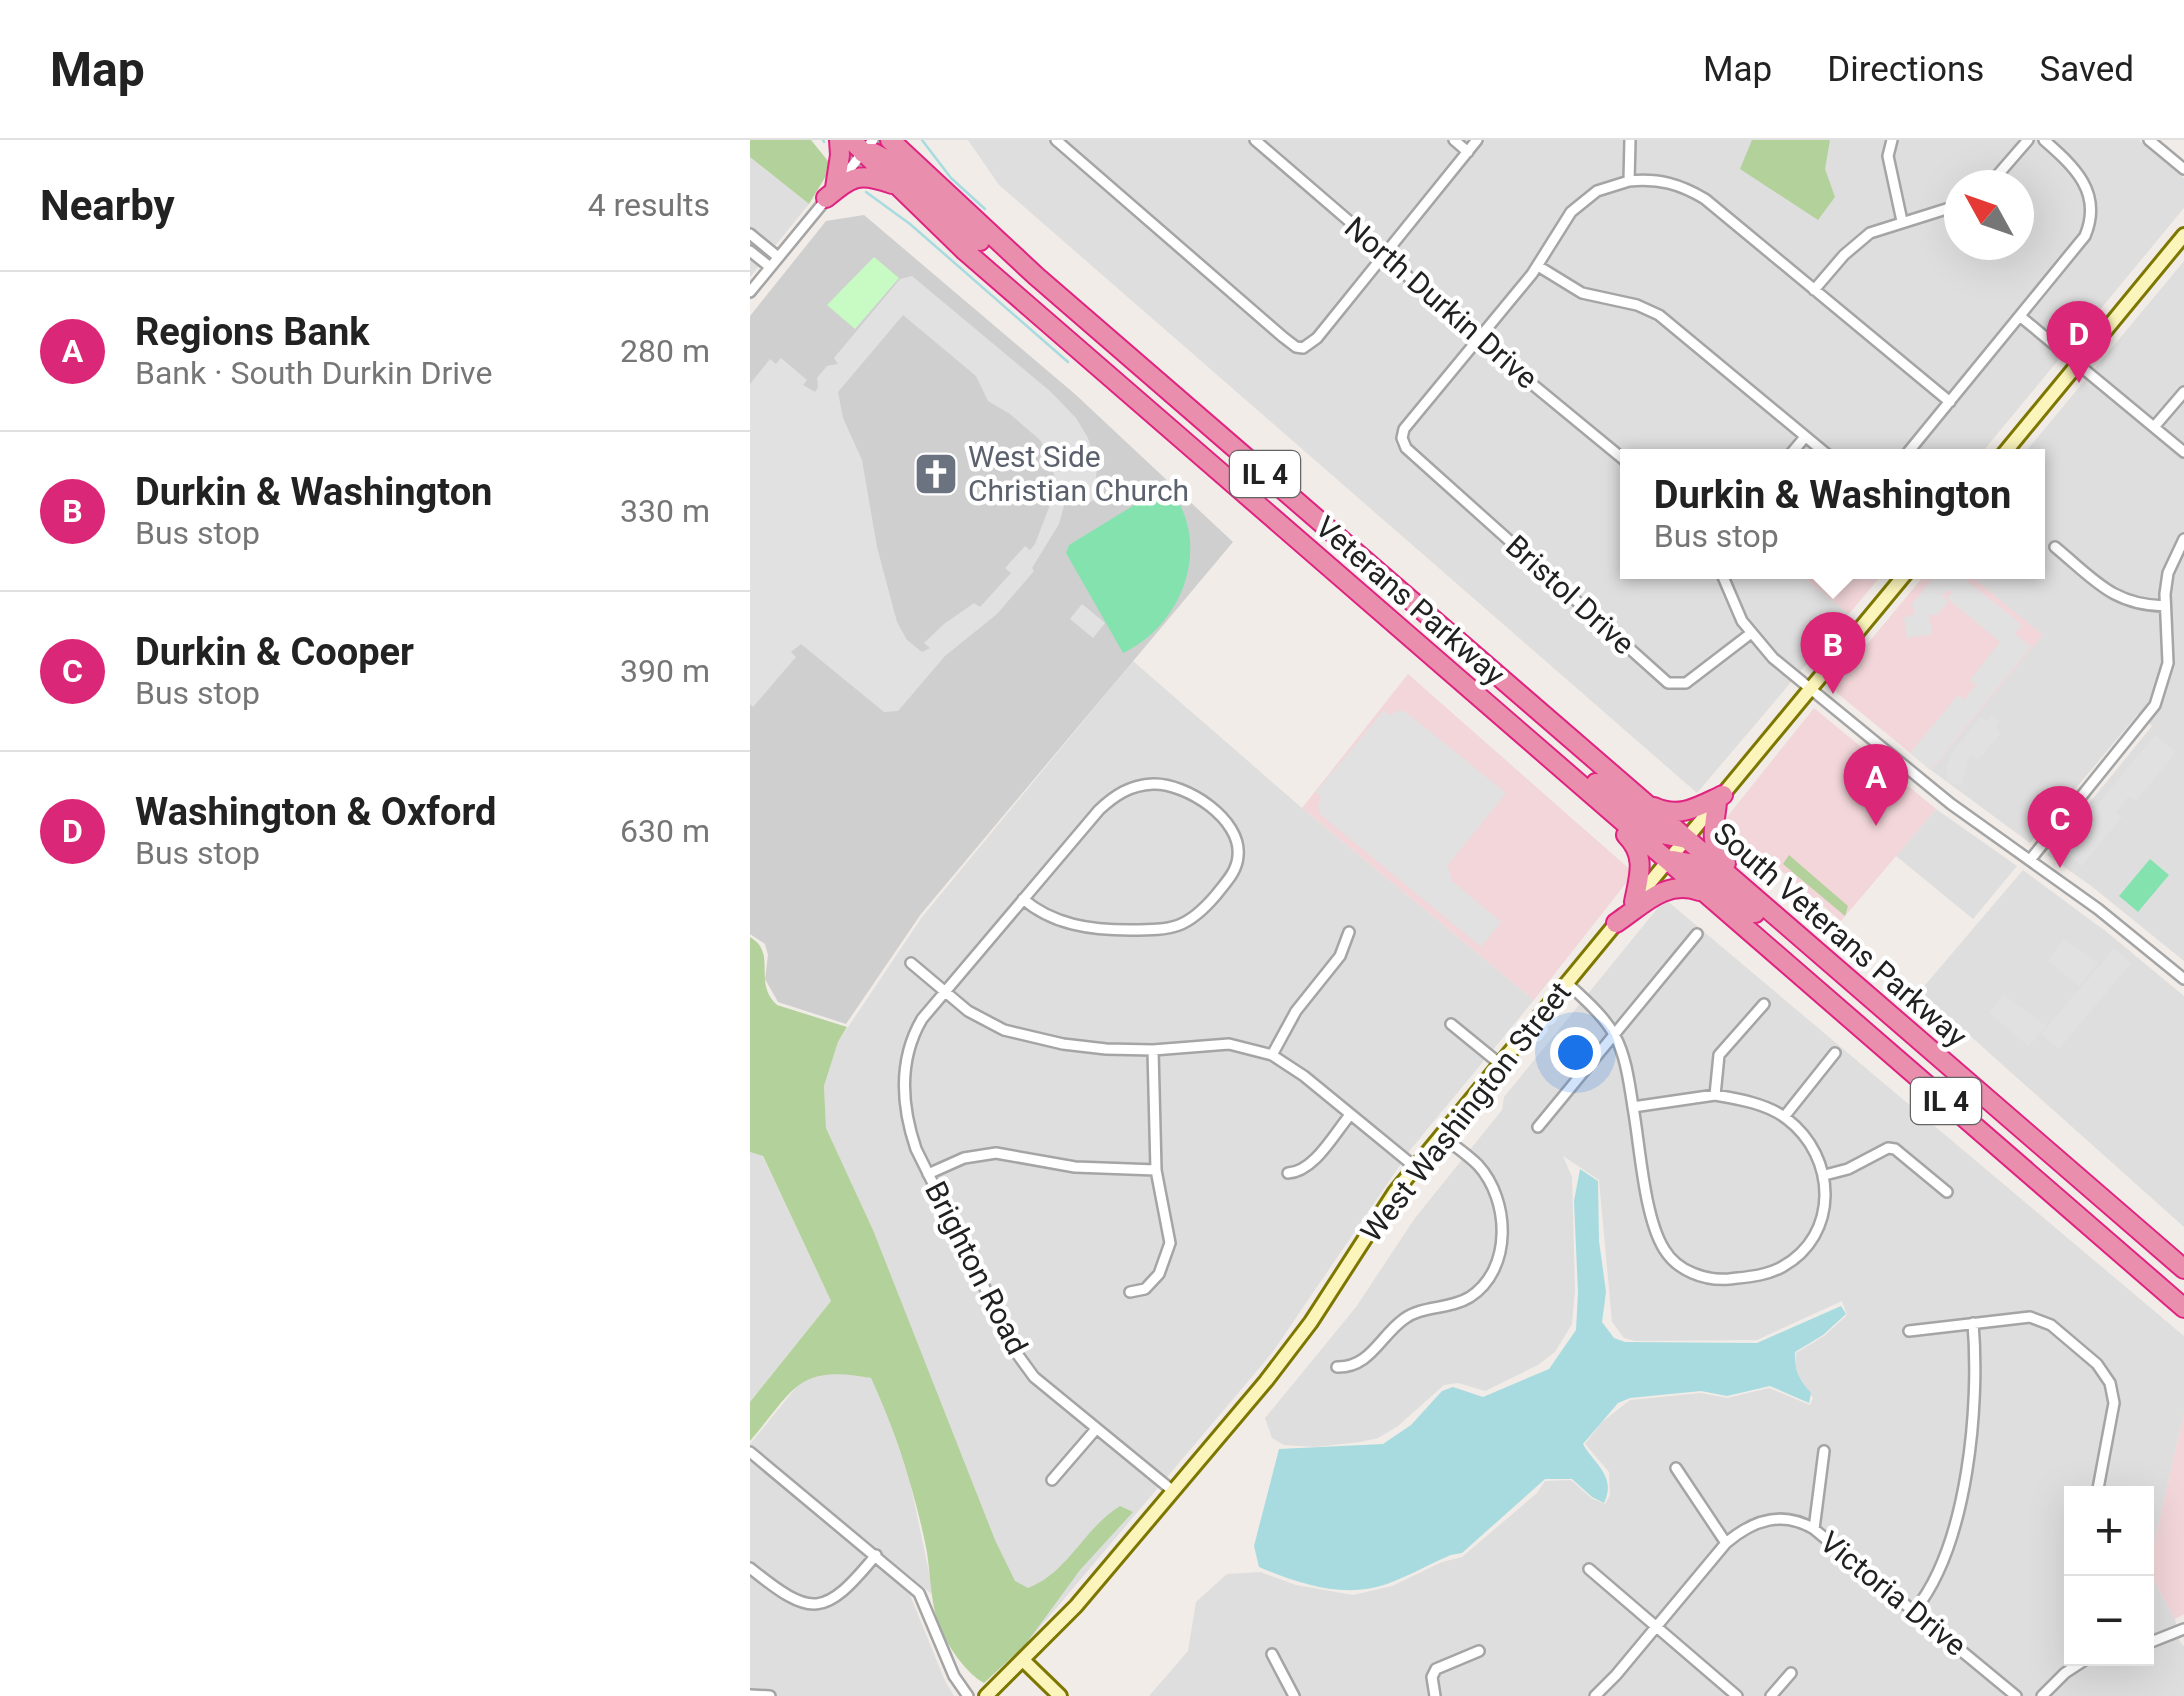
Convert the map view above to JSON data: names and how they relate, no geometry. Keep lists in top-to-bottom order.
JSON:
{
  "streets": {
    "highway": ["IL 4", "Veterans Parkway", "South Veterans Parkway"],
    "street": [
      "North Durkin Drive",
      "Bristol Drive",
      "West Washington Street",
      "Brighton Road",
      "Victoria Drive"
    ]
  },
  "crossings": [
    ["North Durkin Drive", "Bristol Drive"],
    ["Veterans Parkway", "South Veterans Parkway"],
    ["Veterans Parkway", "West Washington Street"],
    ["South Veterans Parkway", "West Washington Street"],
    ["West Washington Street", "Brighton Road"]
  ],
  "places": {
    "church": ["West Side Christian Church"]
  },
  "north": "top left",
  "page": {
    "header": "Map",
    "nav": ["Map", "Directions", "Saved"],
    "heading": ["Nearby", "4 results"],
    "list": [
      {
        "mark": "A",
        "name": "Regions Bank",
        "note": "Bank · South Durkin Drive",
        "value": "280 m"
      },
      {
        "mark": "B",
        "name": "Durkin & Washington",
        "note": "Bus stop",
        "value": "330 m"
      },
      {
        "mark": "C",
        "name": "Durkin & Cooper",
        "note": "Bus stop",
        "value": "390 m"
      },
      {
        "mark": "D",
        "name": "Washington & Oxford",
        "note": "Bus stop",
        "value": "630 m"
      }
    ],
    "pins": [
      "D",
      "B",
      "A",
      "C"
    ],
    "popup": ["Durkin & Washington", "Bus stop"],
    "map_buttons": ["+", "−"]
  }
}
